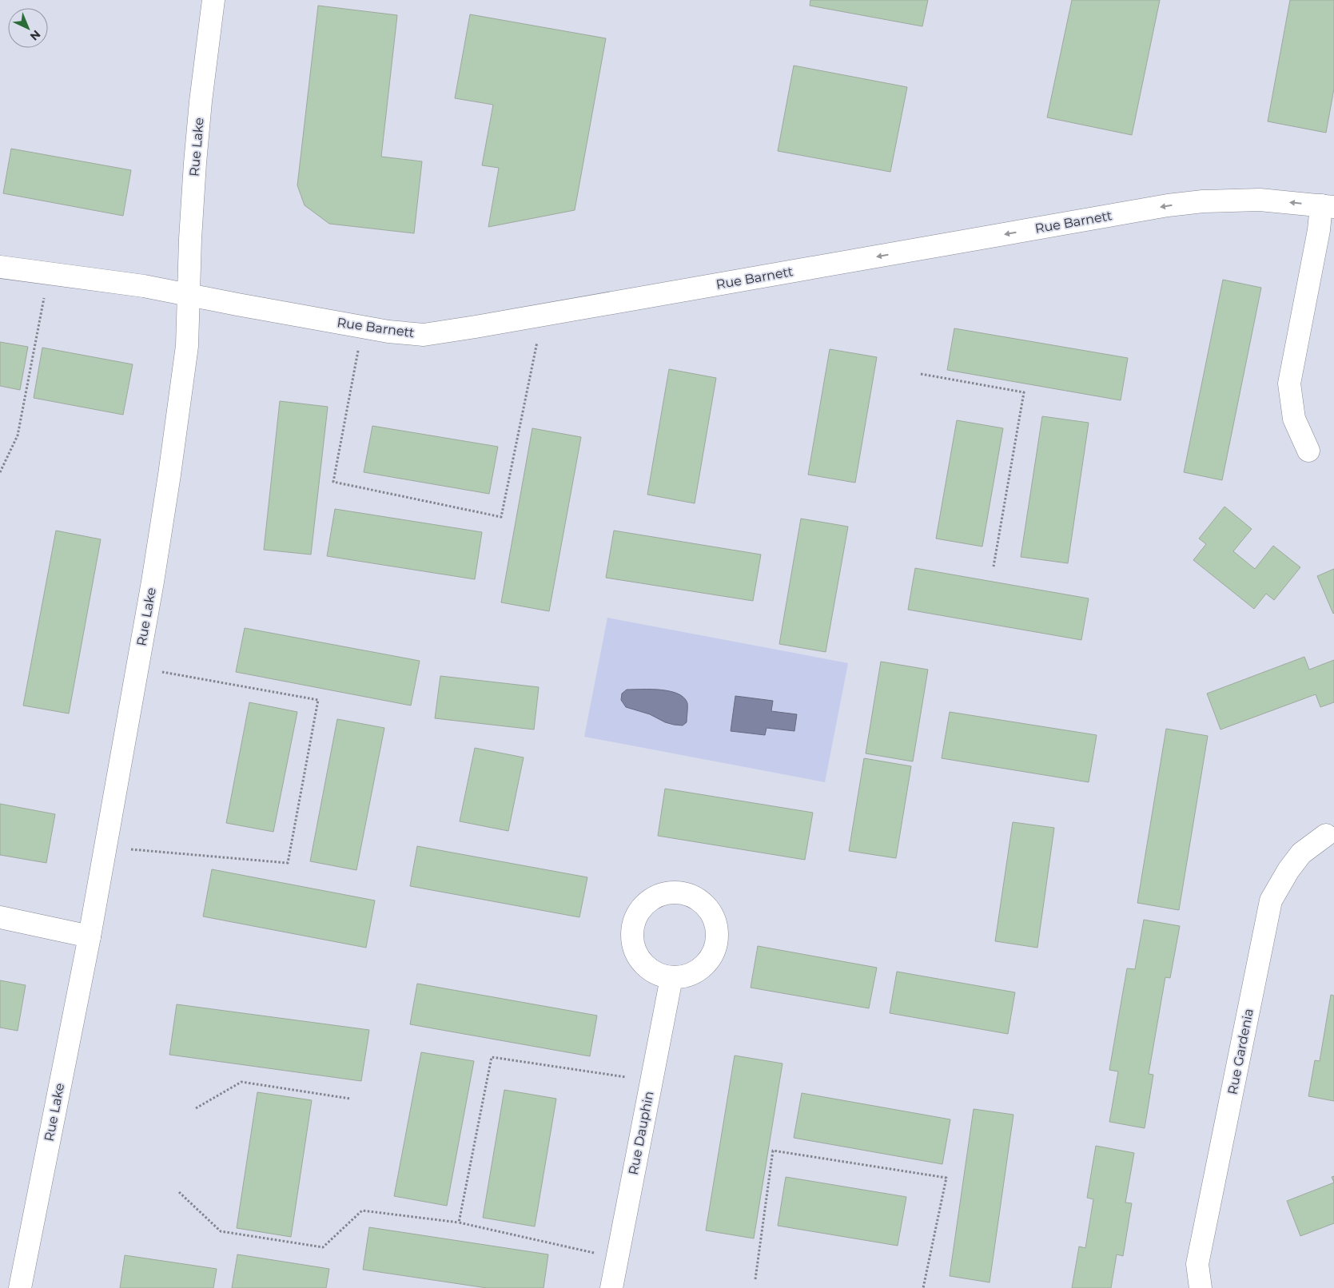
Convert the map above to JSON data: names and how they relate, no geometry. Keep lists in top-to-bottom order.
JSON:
{
  "streets": {
    "street": [
      "Rue Lake",
      "Rue Barnett",
      "Rue Gardenia",
      "Rue Dauphin"
    ]
  },
  "crossings": [
    ["Rue Lake", "Rue Barnett"]
  ],
  "one_way": ["Rue Barnett"],
  "north": "bottom right"
}
